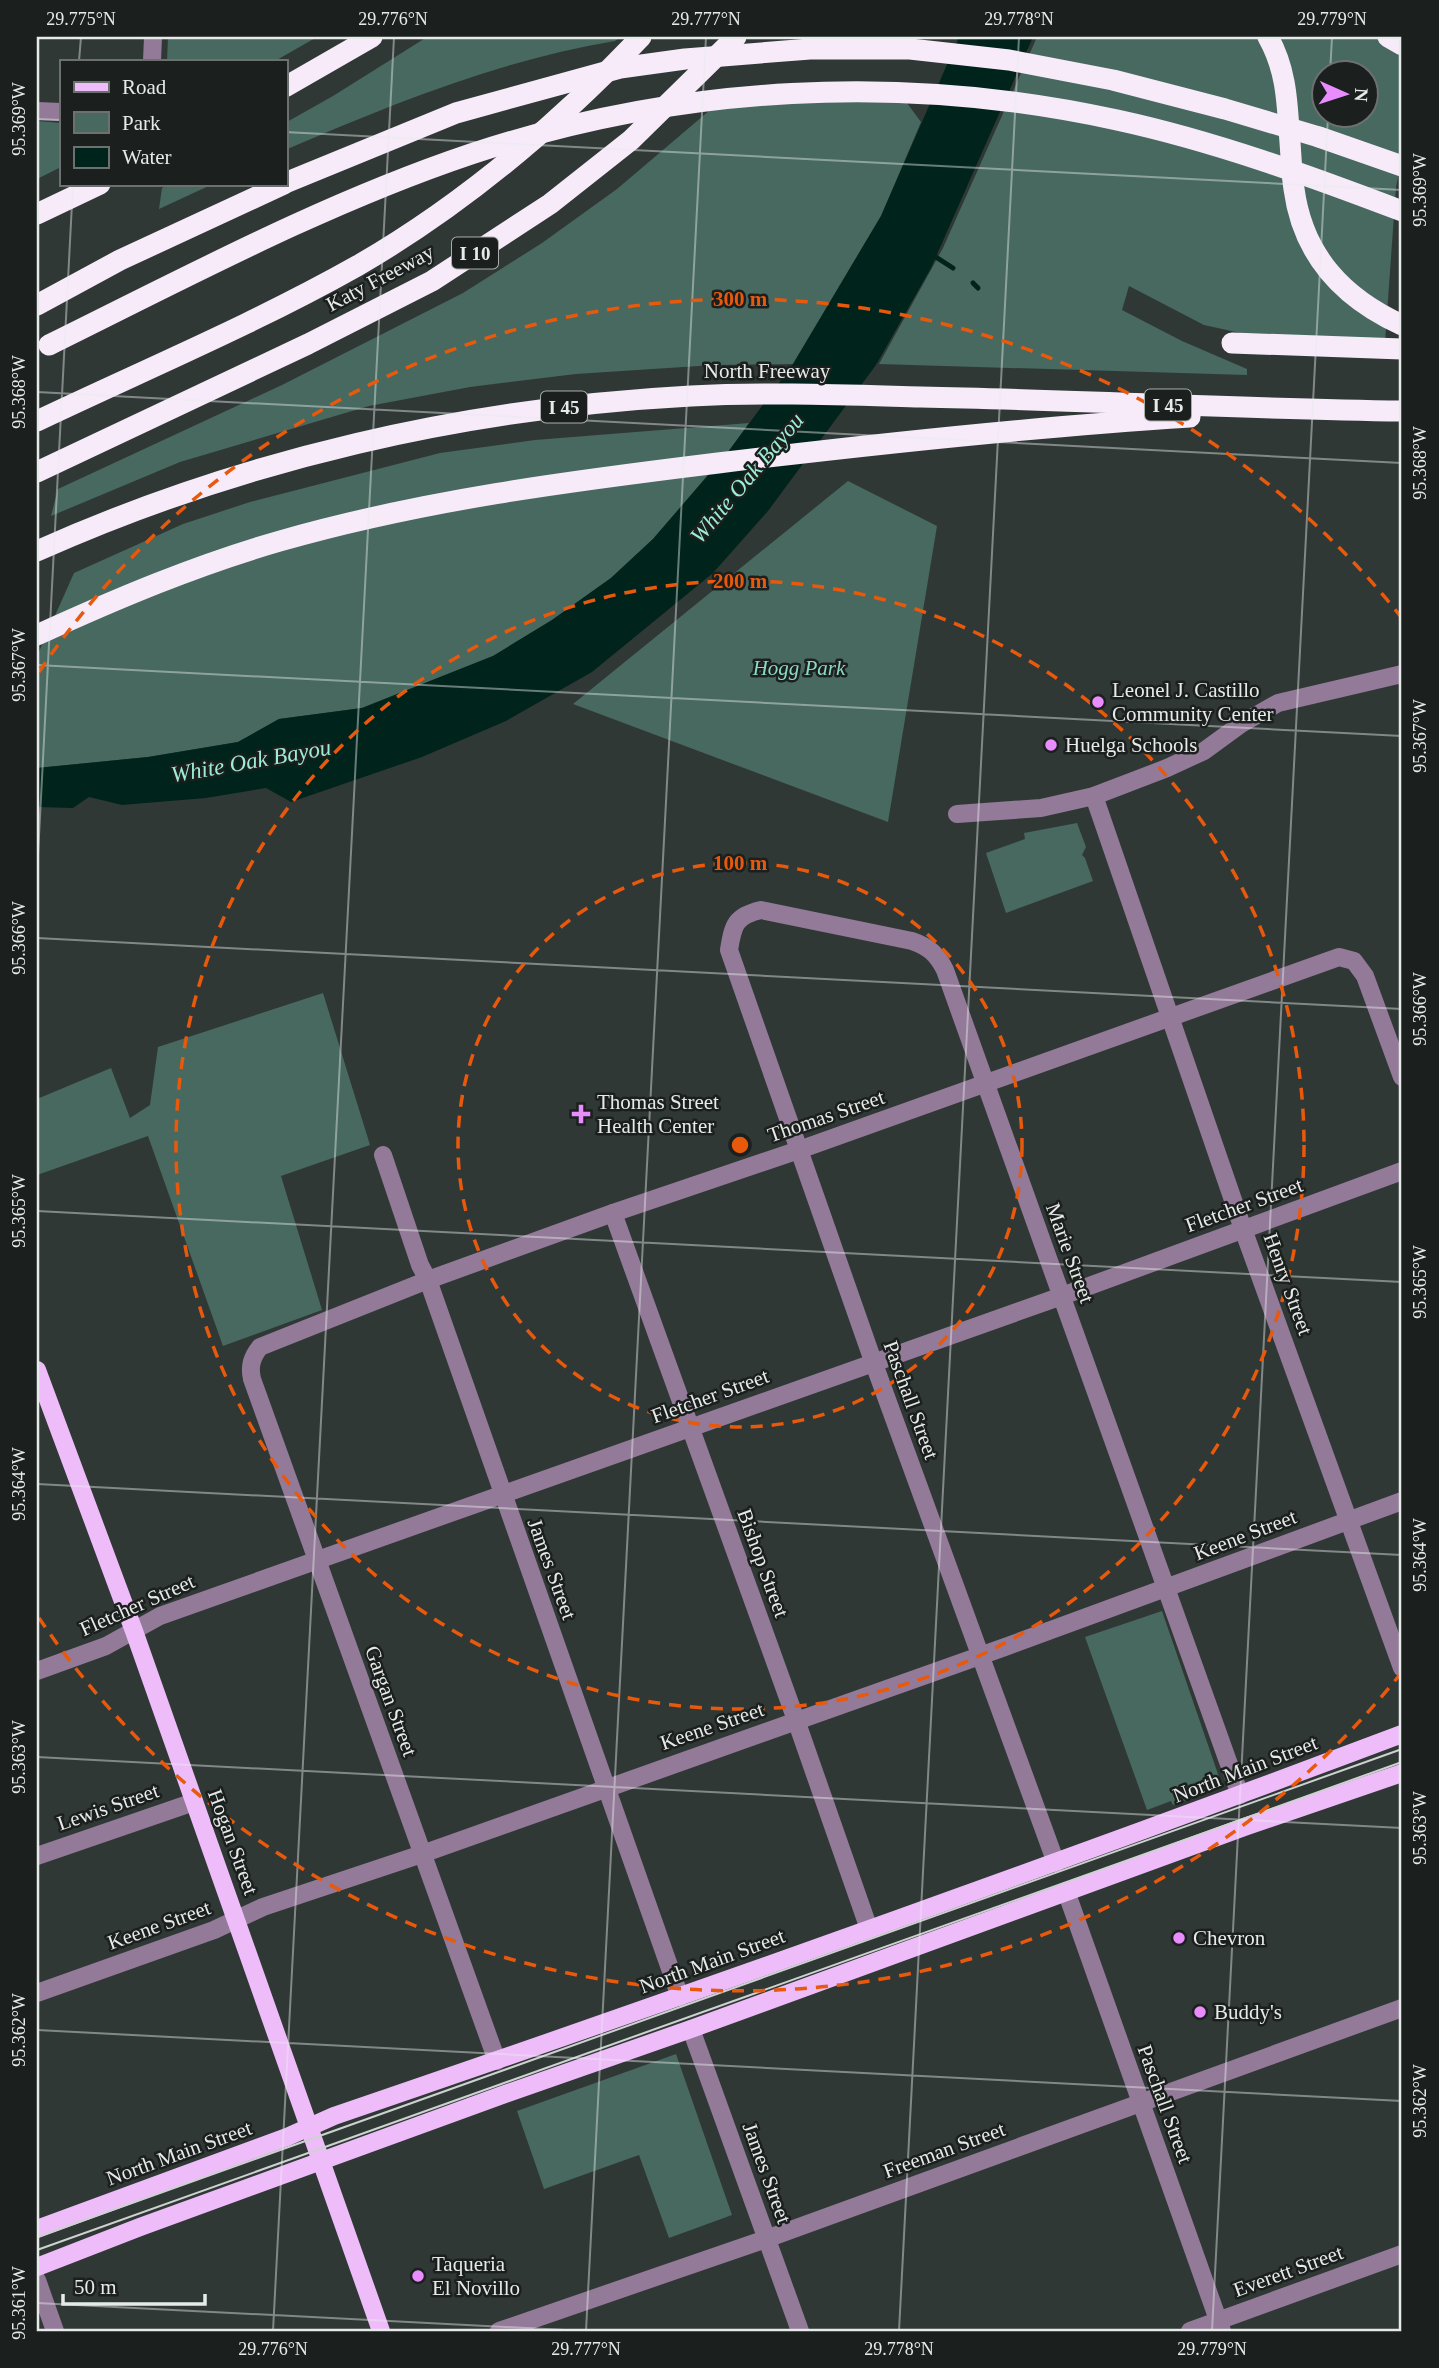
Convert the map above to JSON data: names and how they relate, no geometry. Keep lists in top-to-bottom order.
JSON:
{
  "streets": {
    "highway": [
      "I 10",
      "Katy Freeway",
      "North Freeway",
      "I 45"
    ],
    "main road": ["North Main Street", "Hogan Street"],
    "street": [
      "Thomas Street",
      "Fletcher Street",
      "Marie Street",
      "Henry Street",
      "Paschall Street",
      "Keene Street",
      "Bishop Street",
      "James Street",
      "Gargan Street",
      "Lewis Street",
      "Freeman Street",
      "Everett Street"
    ]
  },
  "crossings": [
    ["Thomas Street", "Marie Street"],
    ["Thomas Street", "Henry Street"],
    ["Thomas Street", "Paschall Street"],
    ["Thomas Street", "Bishop Street"],
    ["Thomas Street", "James Street"],
    ["Thomas Street", "Gargan Street"],
    ["Fletcher Street", "Marie Street"],
    ["Fletcher Street", "Henry Street"],
    ["Fletcher Street", "Paschall Street"],
    ["Fletcher Street", "Bishop Street"],
    ["Fletcher Street", "James Street"],
    ["Fletcher Street", "Gargan Street"],
    ["Fletcher Street", "Hogan Street"],
    ["Marie Street", "Paschall Street"],
    ["Marie Street", "Keene Street"],
    ["Marie Street", "North Main Street"],
    ["Henry Street", "Keene Street"],
    ["Paschall Street", "Keene Street"],
    ["Paschall Street", "North Main Street"],
    ["Paschall Street", "Freeman Street"],
    ["Paschall Street", "Everett Street"],
    ["Keene Street", "Bishop Street"],
    ["Keene Street", "James Street"],
    ["Keene Street", "Gargan Street"],
    ["Keene Street", "Hogan Street"],
    ["Bishop Street", "North Main Street"],
    ["James Street", "North Main Street"],
    ["James Street", "Freeman Street"],
    ["Gargan Street", "North Main Street"],
    ["North Main Street", "Hogan Street"],
    ["Lewis Street", "Hogan Street"]
  ],
  "water": ["White Oak Bayou"],
  "parks": ["Hogg Park"],
  "places": {
    "other": [
      "Leonel J. Castillo Community Center",
      "Huelga Schools",
      "Chevron",
      "Buddy's",
      "Taqueria El Novillo"
    ],
    "health": ["Thomas Street Health Center"]
  },
  "legend": ["Road", "Park", "Water"],
  "scale_bar": "50 m",
  "north": "right",
  "coordinates": [
    "29.775°N",
    "29.776°N",
    "29.777°N",
    "29.778°N",
    "29.779°N",
    "95.369°W",
    "95.368°W",
    "95.367°W",
    "95.366°W",
    "95.365°W",
    "95.364°W",
    "95.363°W",
    "95.362°W",
    "95.361°W"
  ],
  "rings": ["300 m", "200 m", "100 m"]
}
